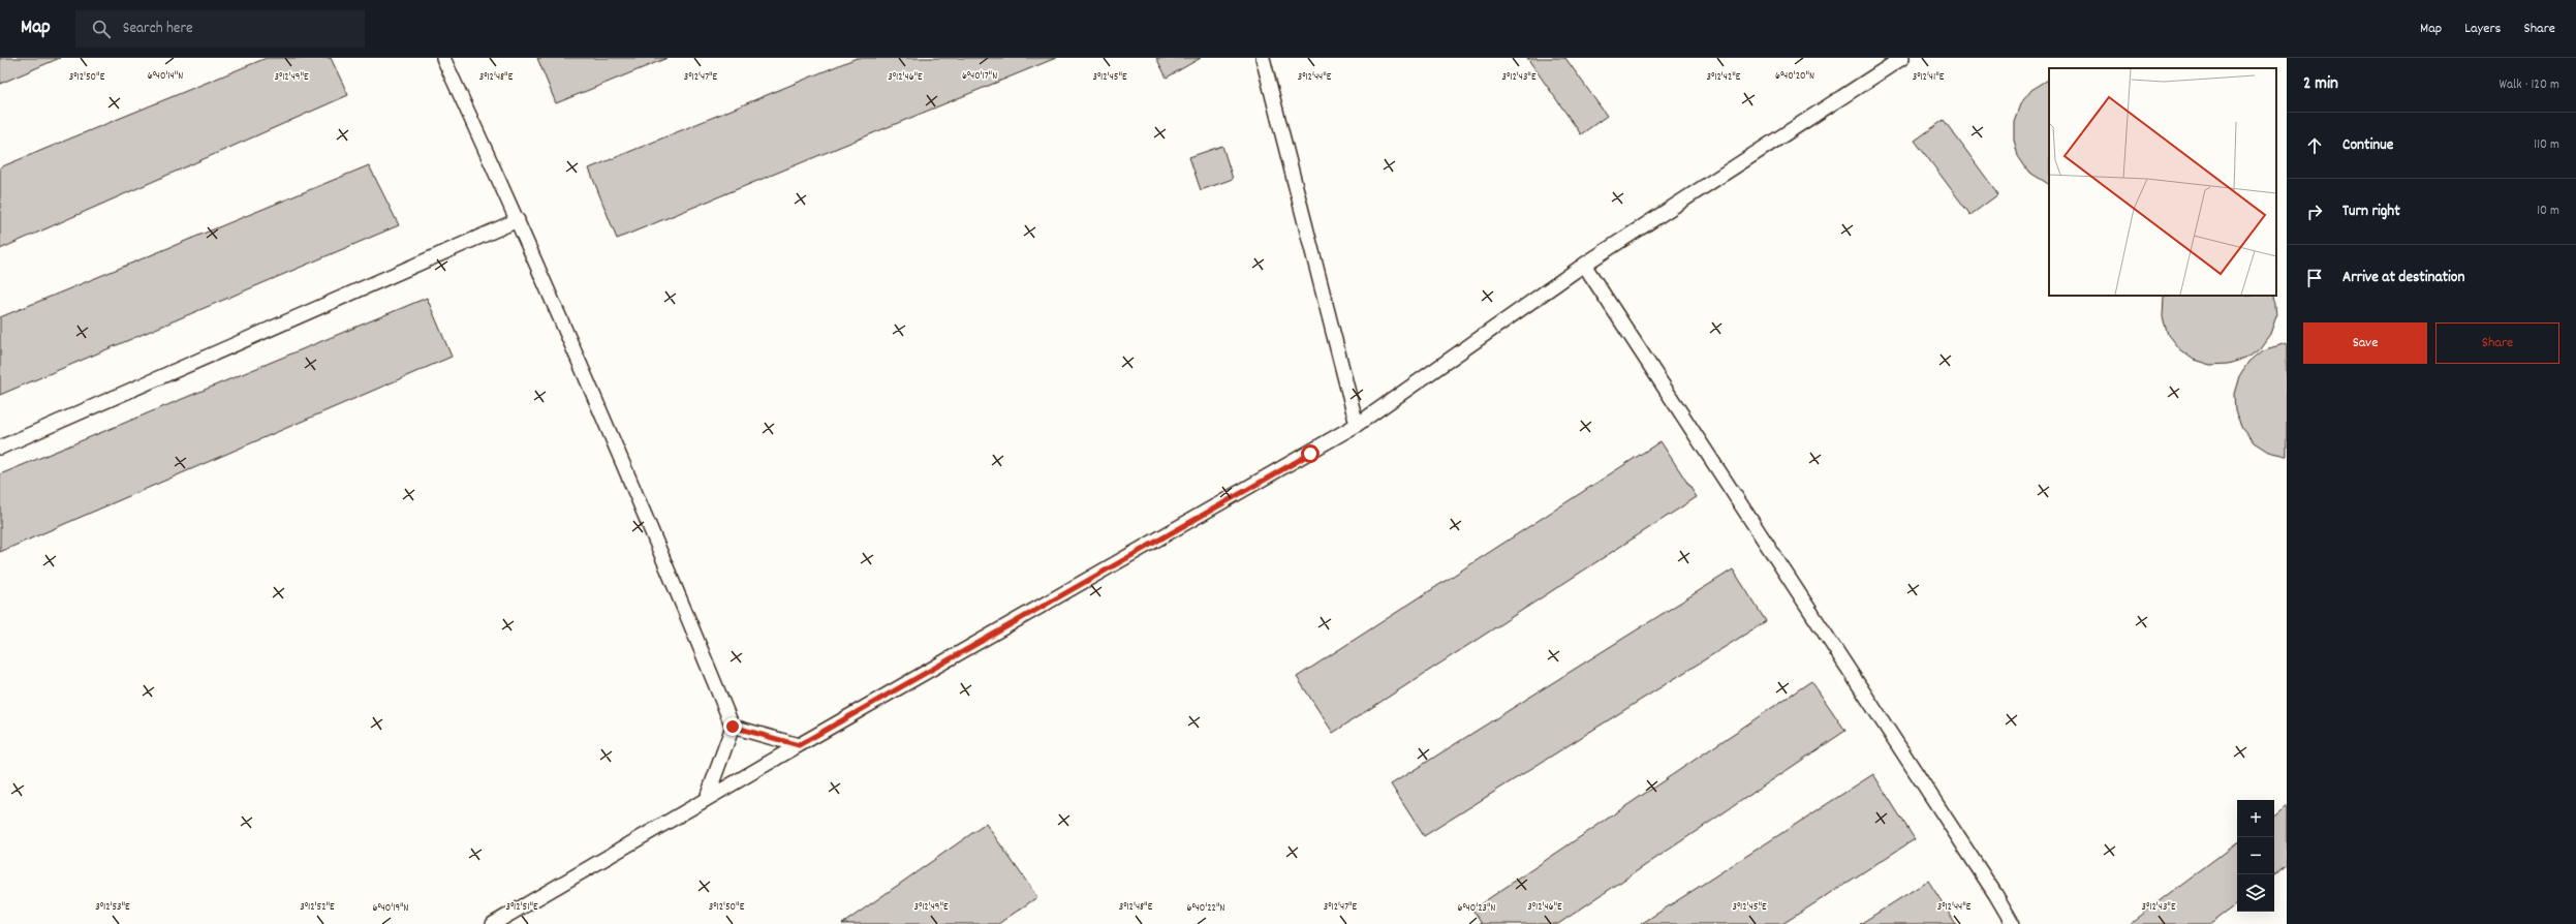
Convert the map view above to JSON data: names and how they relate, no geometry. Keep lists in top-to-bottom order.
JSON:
{
  "page": {
    "header": "Map",
    "search": "Search here",
    "nav": ["Map", "Layers", "Share"],
    "heading": ["2 min", "Walk · 120 m"],
    "list": [
      ["Continue", "110 m"],
      ["Turn right", "10 m"],
      "Arrive at destination"
    ],
    "buttons": ["Save", "Share"],
    "map_buttons": ["+", "−"]
  },
  "coordinates": [
    "6°40'17\"N",
    "6°40'20\"N",
    "6°40'14\"N",
    "3°12'50\"E",
    "3°12'49\"E",
    "3°12'47\"E",
    "3°12'46\"E",
    "3°12'45\"E",
    "3°12'44\"E",
    "3°12'43\"E",
    "3°12'42\"E",
    "3°12'48\"E",
    "3°12'41\"E",
    "3°12'53\"E",
    "3°12'52\"E",
    "3°12'51\"E",
    "6°40'19\"N",
    "6°40'22\"N",
    "6°40'23\"N"
  ]
}
